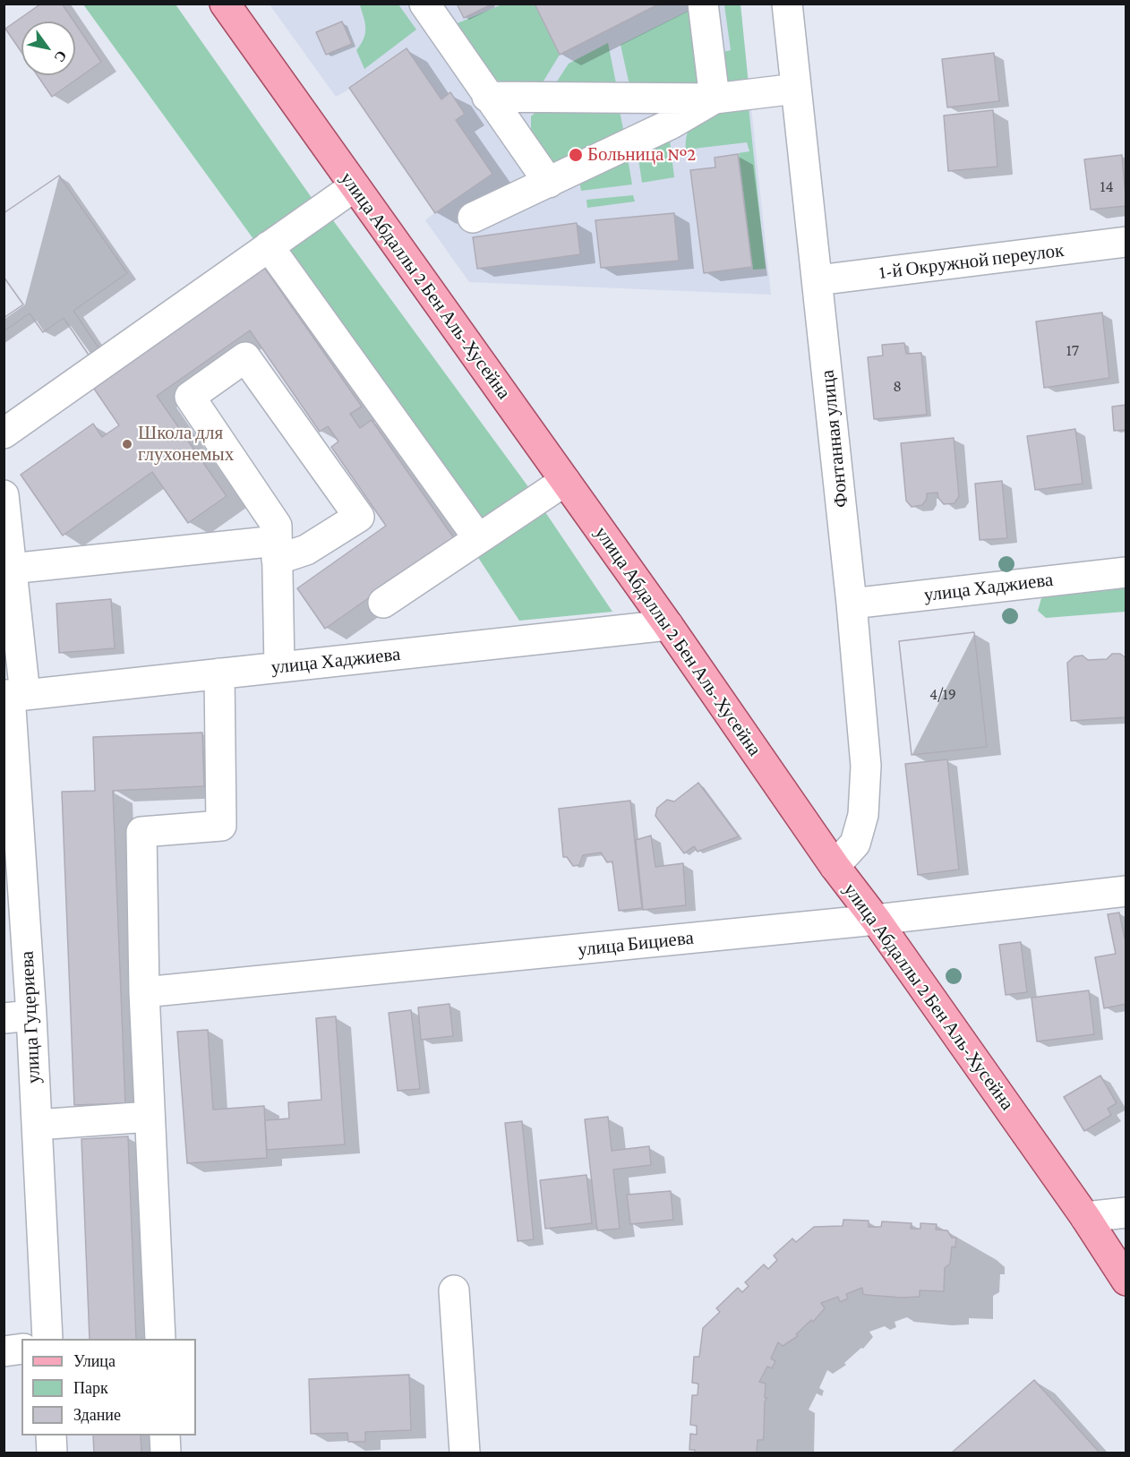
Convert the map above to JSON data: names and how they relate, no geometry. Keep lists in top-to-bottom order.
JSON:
{
  "streets": {
    "main road": ["улица Абдаллы 2 Бен Аль-Хусейна"],
    "street": [
      "1-й Окружной переулок",
      "Фонтанная улица",
      "улица Хаджиева",
      "улица Бициева",
      "улица Гуцериева"
    ]
  },
  "crossings": [
    ["1-й Окружной переулок", "Фонтанная улица"],
    ["улица Абдаллы 2 Бен Аль-Хусейна", "Фонтанная улица"],
    ["улица Абдаллы 2 Бен Аль-Хусейна", "улица Хаджиева"],
    ["улица Абдаллы 2 Бен Аль-Хусейна", "улица Бициева"],
    ["Фонтанная улица", "улица Хаджиева"],
    ["улица Хаджиева", "улица Гуцериева"]
  ],
  "places": ["Больница №2", "Школа для глухонемых"],
  "house_numbers": [
    "14",
    "17",
    "8",
    "4/19"
  ],
  "legend": ["Улица", "Парк", "Здание"],
  "north": "bottom right"
}
